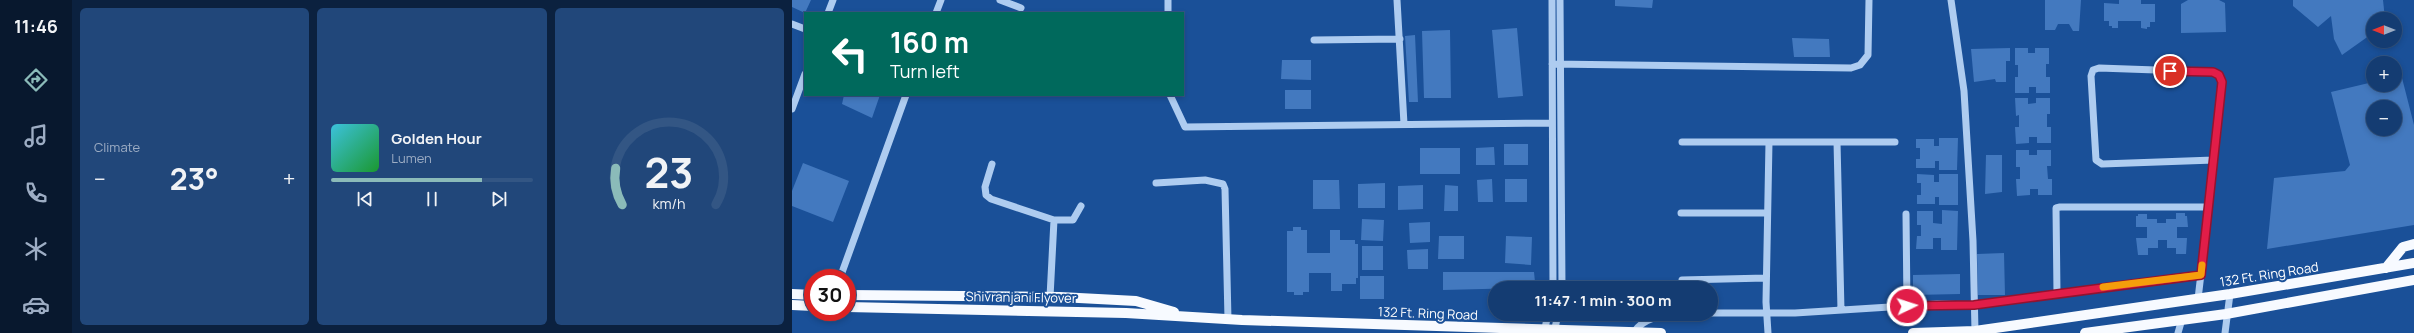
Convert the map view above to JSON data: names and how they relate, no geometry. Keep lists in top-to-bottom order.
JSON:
{
  "streets": {
    "main road": ["132 Ft. Ring Road", "Shivranjani Flyover"]
  },
  "crossings": [
    ["132 Ft. Ring Road", "Shivranjani Flyover"]
  ],
  "north": "left",
  "page": {
    "tabs": "11:46",
    "tile": "Climate",
    "map_buttons": ["+", "−"],
    "turn": ["160 m", "Turn left"],
    "song": ["Golden Hour", "Lumen"],
    "heat": ["−", "23°", "+"],
    "limit": "30",
    "trip": "11:47 · 1 min · 300 m",
    "gauge": ["23", "km/h"]
  }
}
